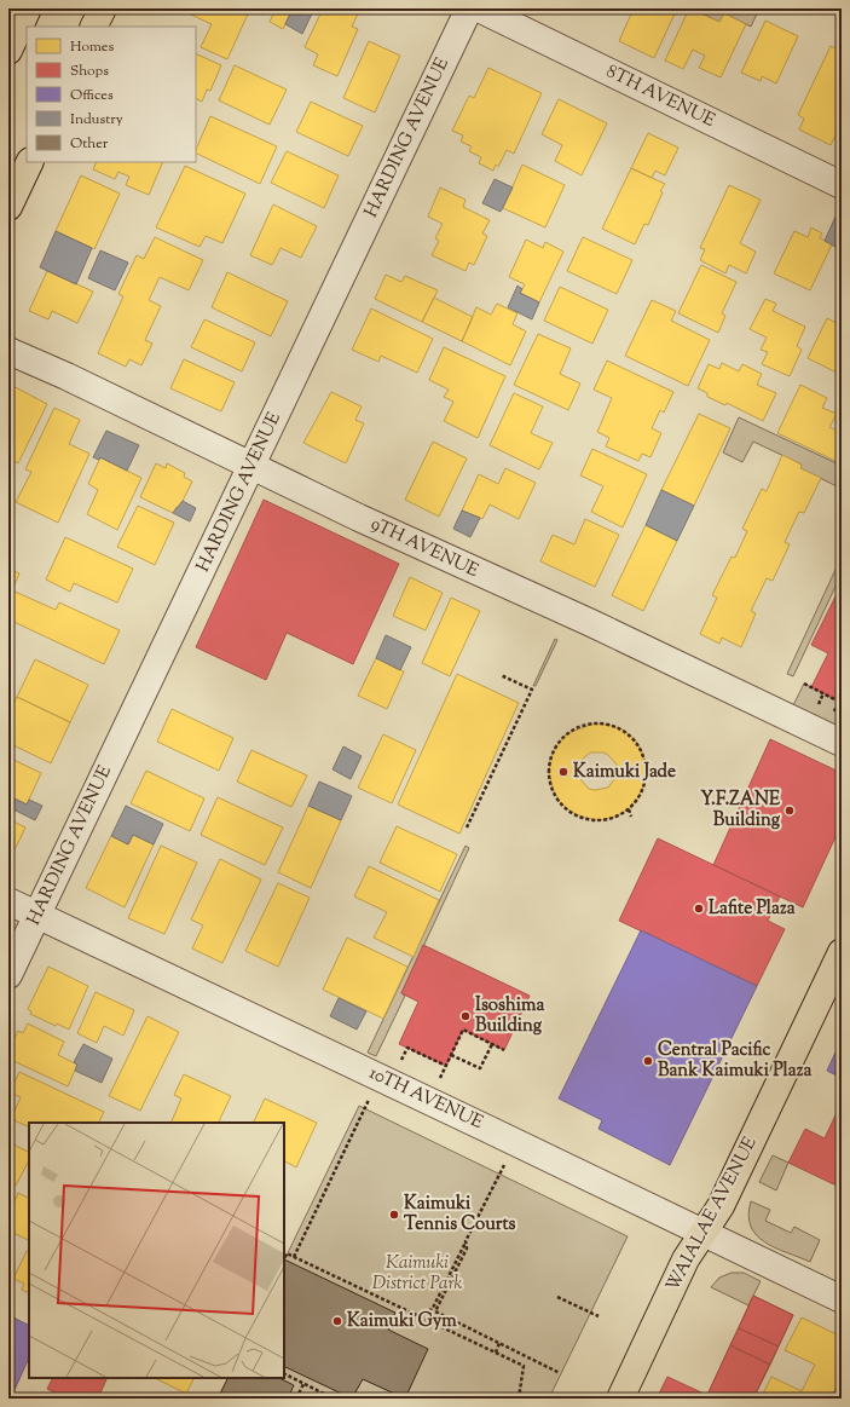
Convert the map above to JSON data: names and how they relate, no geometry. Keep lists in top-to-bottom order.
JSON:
{
  "streets": {
    "main road": ["WAIALAE AVENUE"],
    "street": [
      "8TH AVENUE",
      "HARDING AVENUE",
      "9TH AVENUE",
      "10TH AVENUE"
    ]
  },
  "crossings": [
    ["HARDING AVENUE", "9TH AVENUE"],
    ["HARDING AVENUE", "10TH AVENUE"],
    ["10TH AVENUE", "WAIALAE AVENUE"]
  ],
  "parks": ["Kaimuki District Park"],
  "places": [
    "Kaimuki Jade",
    "Y.F.ZANE Building",
    "Lafite Plaza",
    "Isoshima Building",
    "Central Pacific Bank Kaimuki Plaza",
    "Kaimuki Tennis Courts",
    "Kaimuki Gym"
  ],
  "legend": [
    "Homes",
    "Shops",
    "Offices",
    "Industry",
    "Other"
  ]
}
